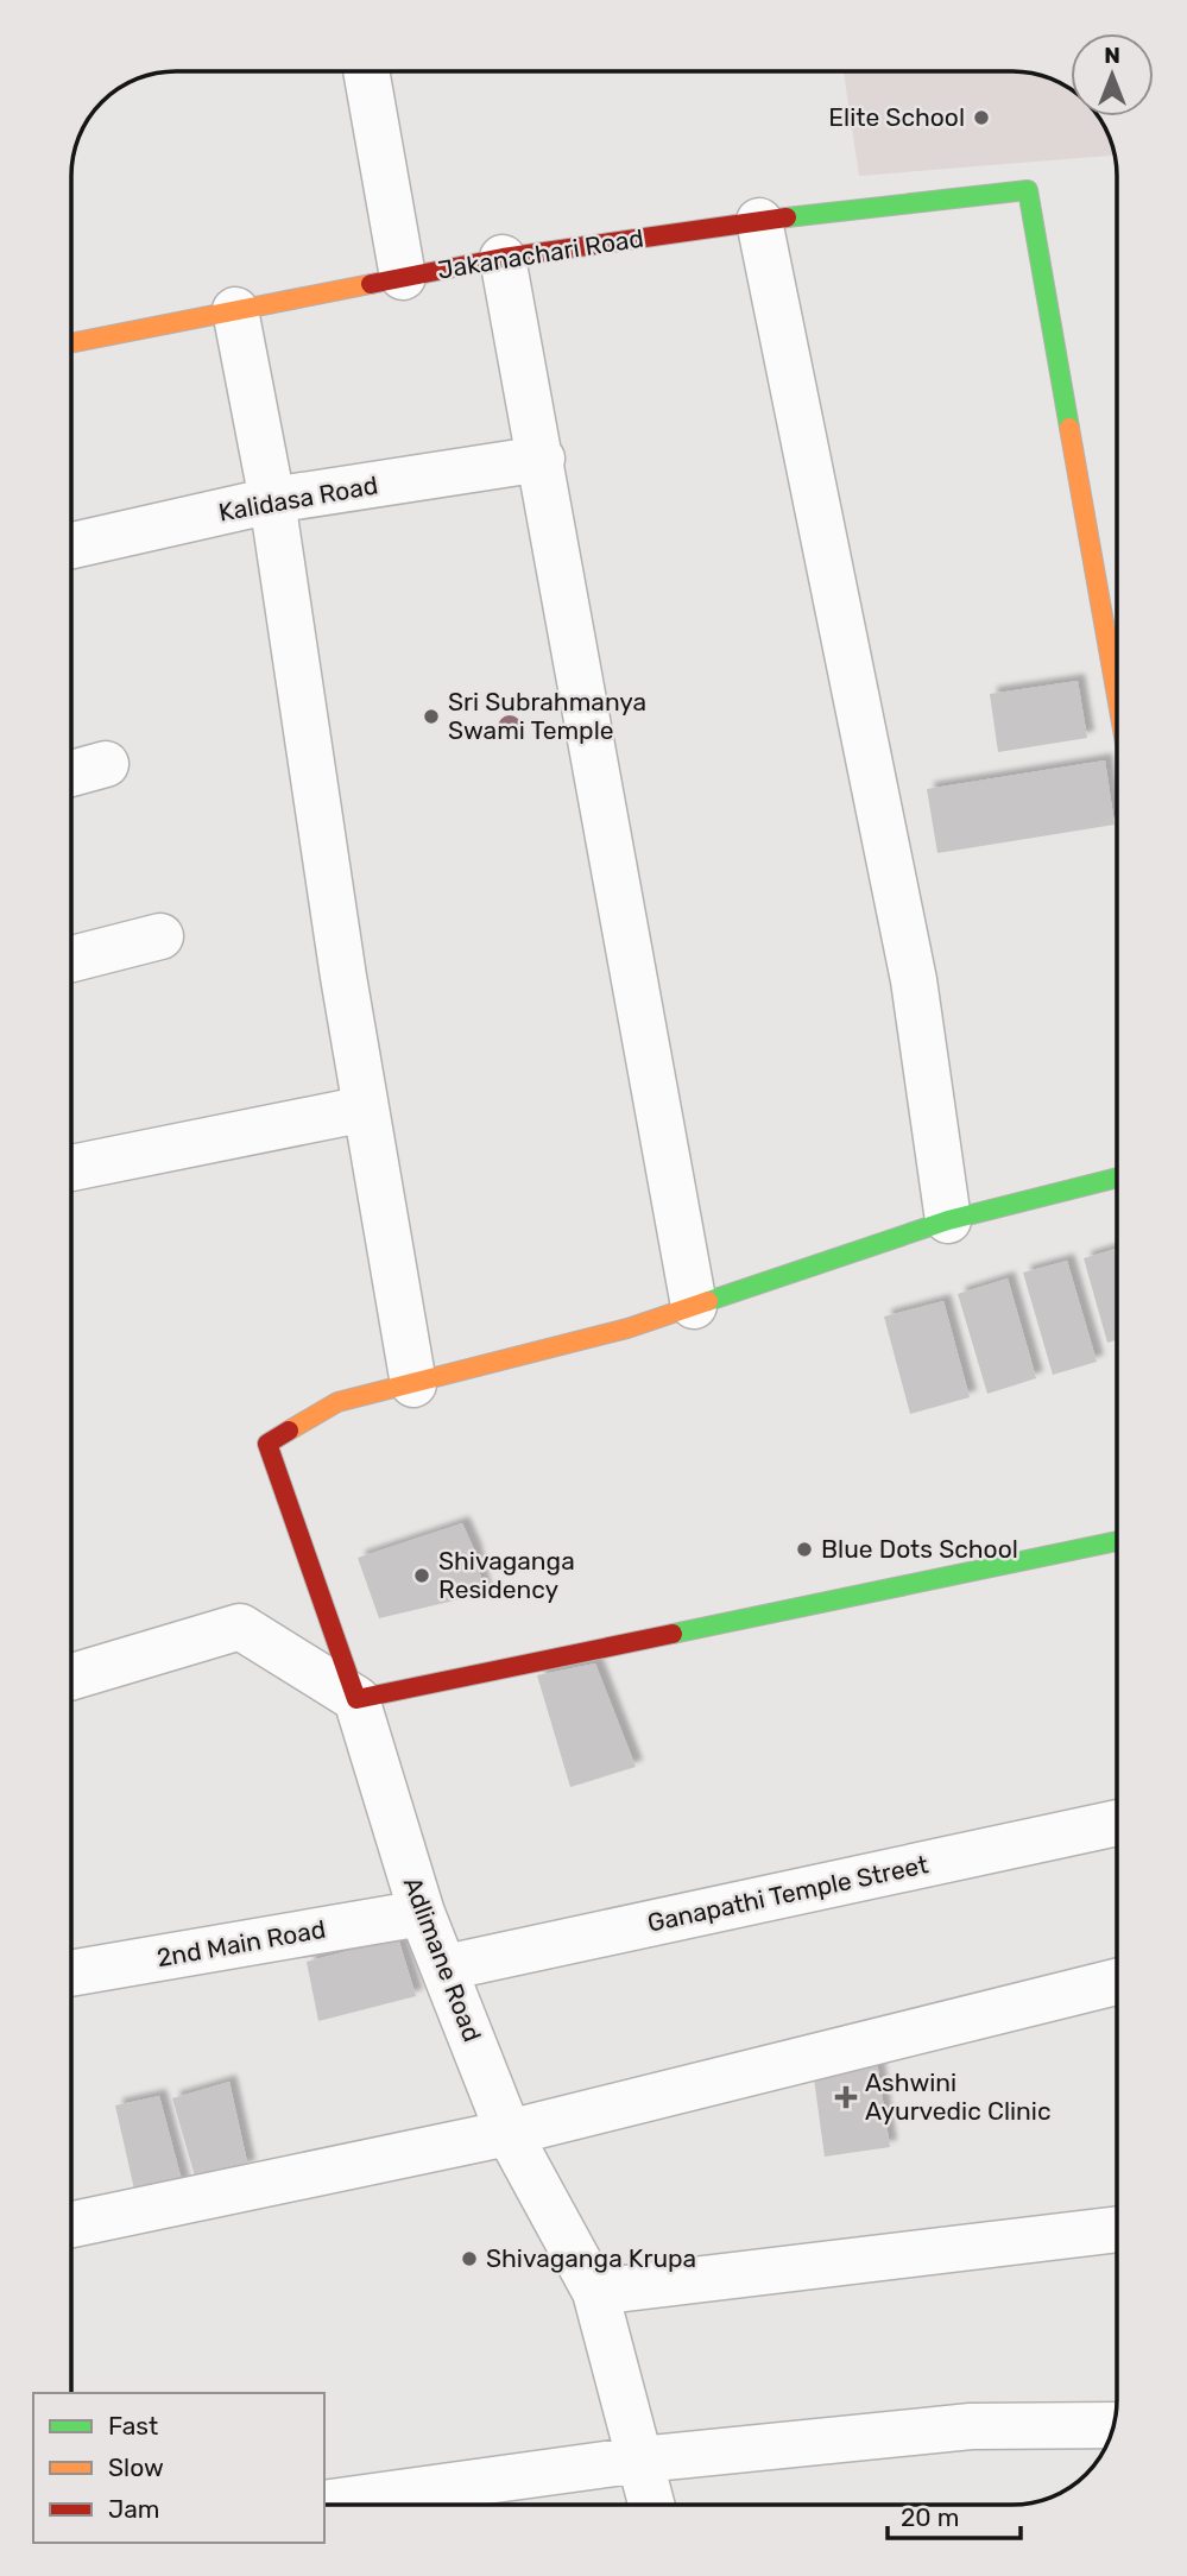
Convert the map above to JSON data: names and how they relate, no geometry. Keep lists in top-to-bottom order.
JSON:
{
  "streets": {
    "street": [
      "Jakanachari Road",
      "Kalidasa Road",
      "Ganapathi Temple Street",
      "2nd Main Road",
      "Adlimane Road"
    ]
  },
  "crossings": [
    ["Ganapathi Temple Street", "Adlimane Road"],
    ["2nd Main Road", "Adlimane Road"]
  ],
  "places": {
    "other": [
      "Elite School",
      "Sri Subrahmanya Swami Temple",
      "Blue Dots School",
      "Shivaganga Residency",
      "Shivaganga Krupa"
    ],
    "health": ["Ashwini Ayurvedic Clinic"]
  },
  "legend": ["Fast", "Slow", "Jam"],
  "scale_bar": "20 m",
  "north": "top"
}
